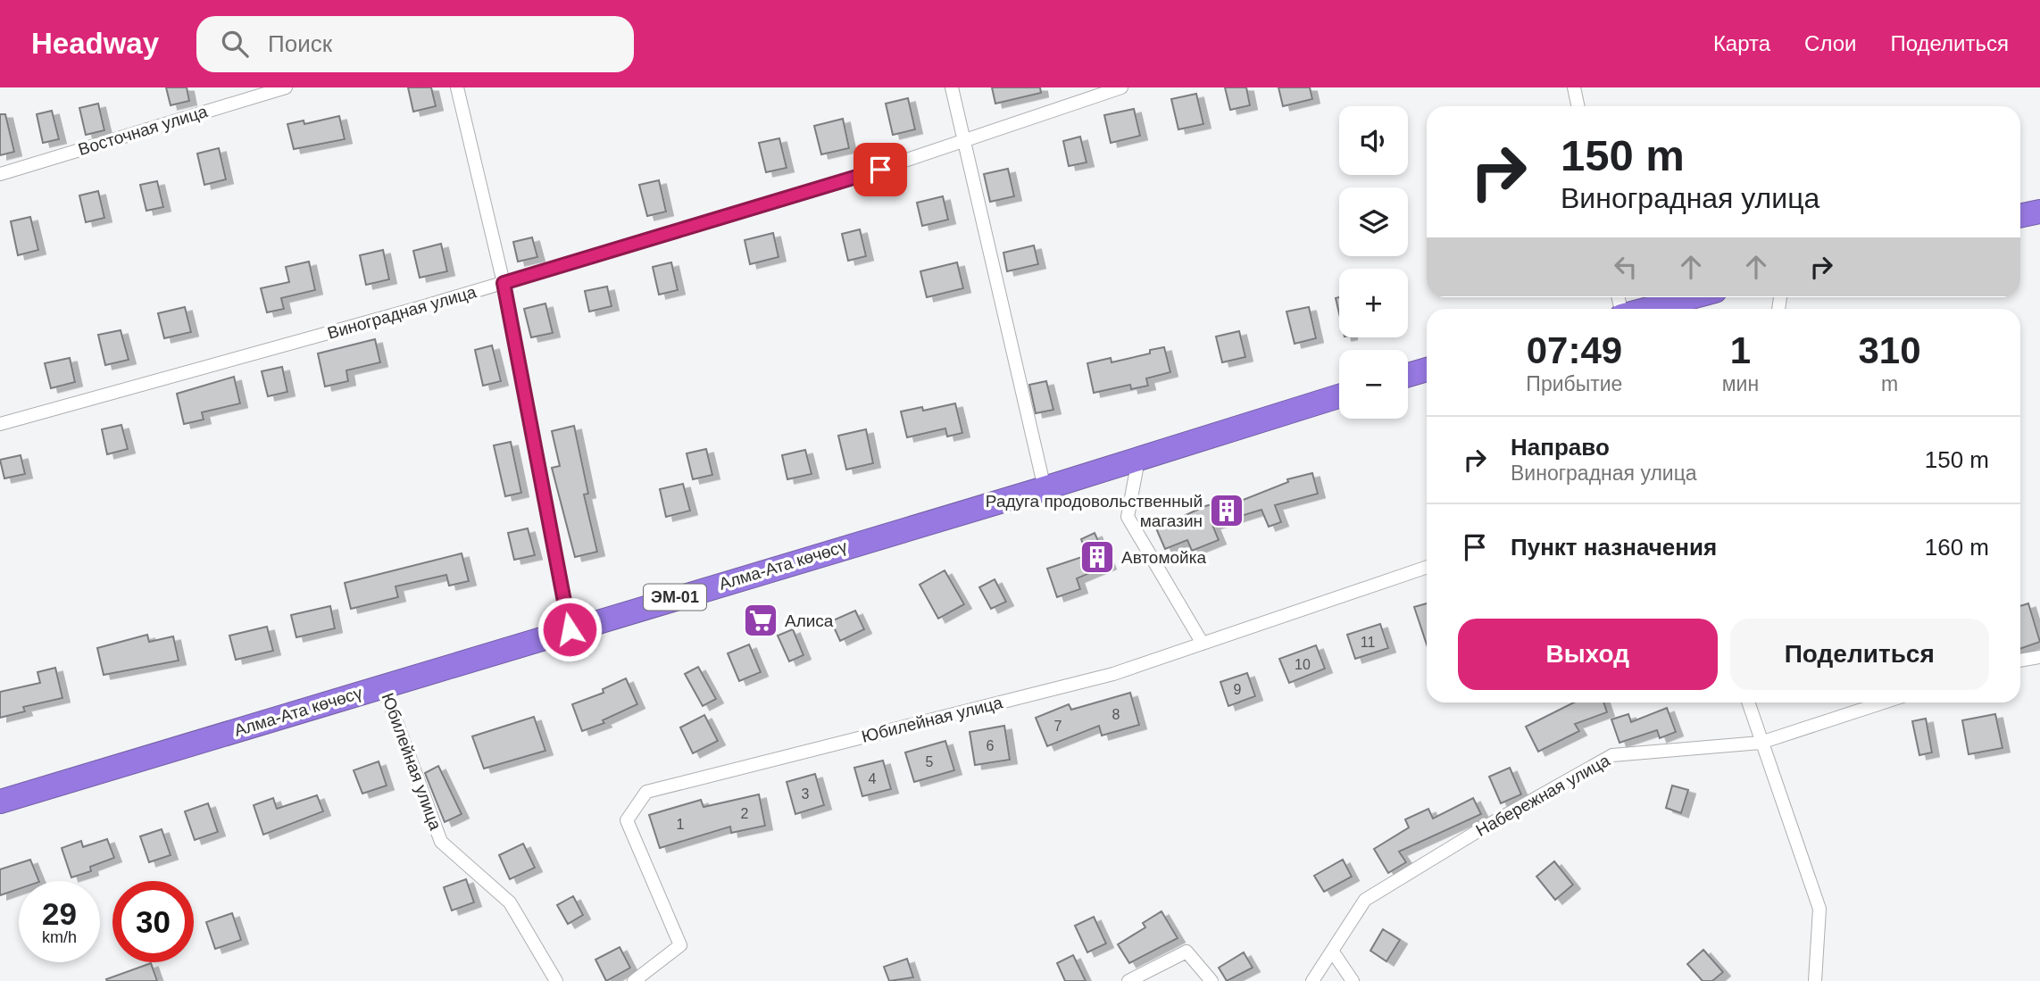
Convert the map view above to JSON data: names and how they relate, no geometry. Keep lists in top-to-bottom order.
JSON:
{
  "streets": {
    "highway": ["Алма-Ата көчөсү", "ЭМ-01"],
    "street": [
      "Восточная улица",
      "Виноградная улица",
      "Юбилейная улица",
      "Набережная улица"
    ]
  },
  "crossings": [
    ["Алма-Ата көчөсү", "Юбилейная улица"]
  ],
  "places": {
    "building": ["Радуга продовольственный магазин", "Автомойка"],
    "supermarket": ["Алиса"]
  },
  "house_numbers": [
    "11",
    "10",
    "9",
    "8",
    "7",
    "6",
    "5",
    "4",
    "3",
    "2",
    "1"
  ],
  "page": {
    "header": "Headway",
    "search": "Поиск",
    "nav": ["Карта", "Слои", "Поделиться"],
    "map_buttons": ["+", "−"],
    "turn": ["150 m", "Виноградная улица"],
    "eta": [
      "07:49",
      "Прибытие",
      "1",
      "мин",
      "310",
      "m"
    ],
    "list": [
      {
        "name": "Направо",
        "note": "Виноградная улица",
        "value": "150 m"
      },
      {
        "name": "Пункт назначения",
        "value": "160 m"
      }
    ],
    "buttons": ["Выход", "Поделиться"],
    "speed": "29 km/h",
    "limit": "30"
  }
}
